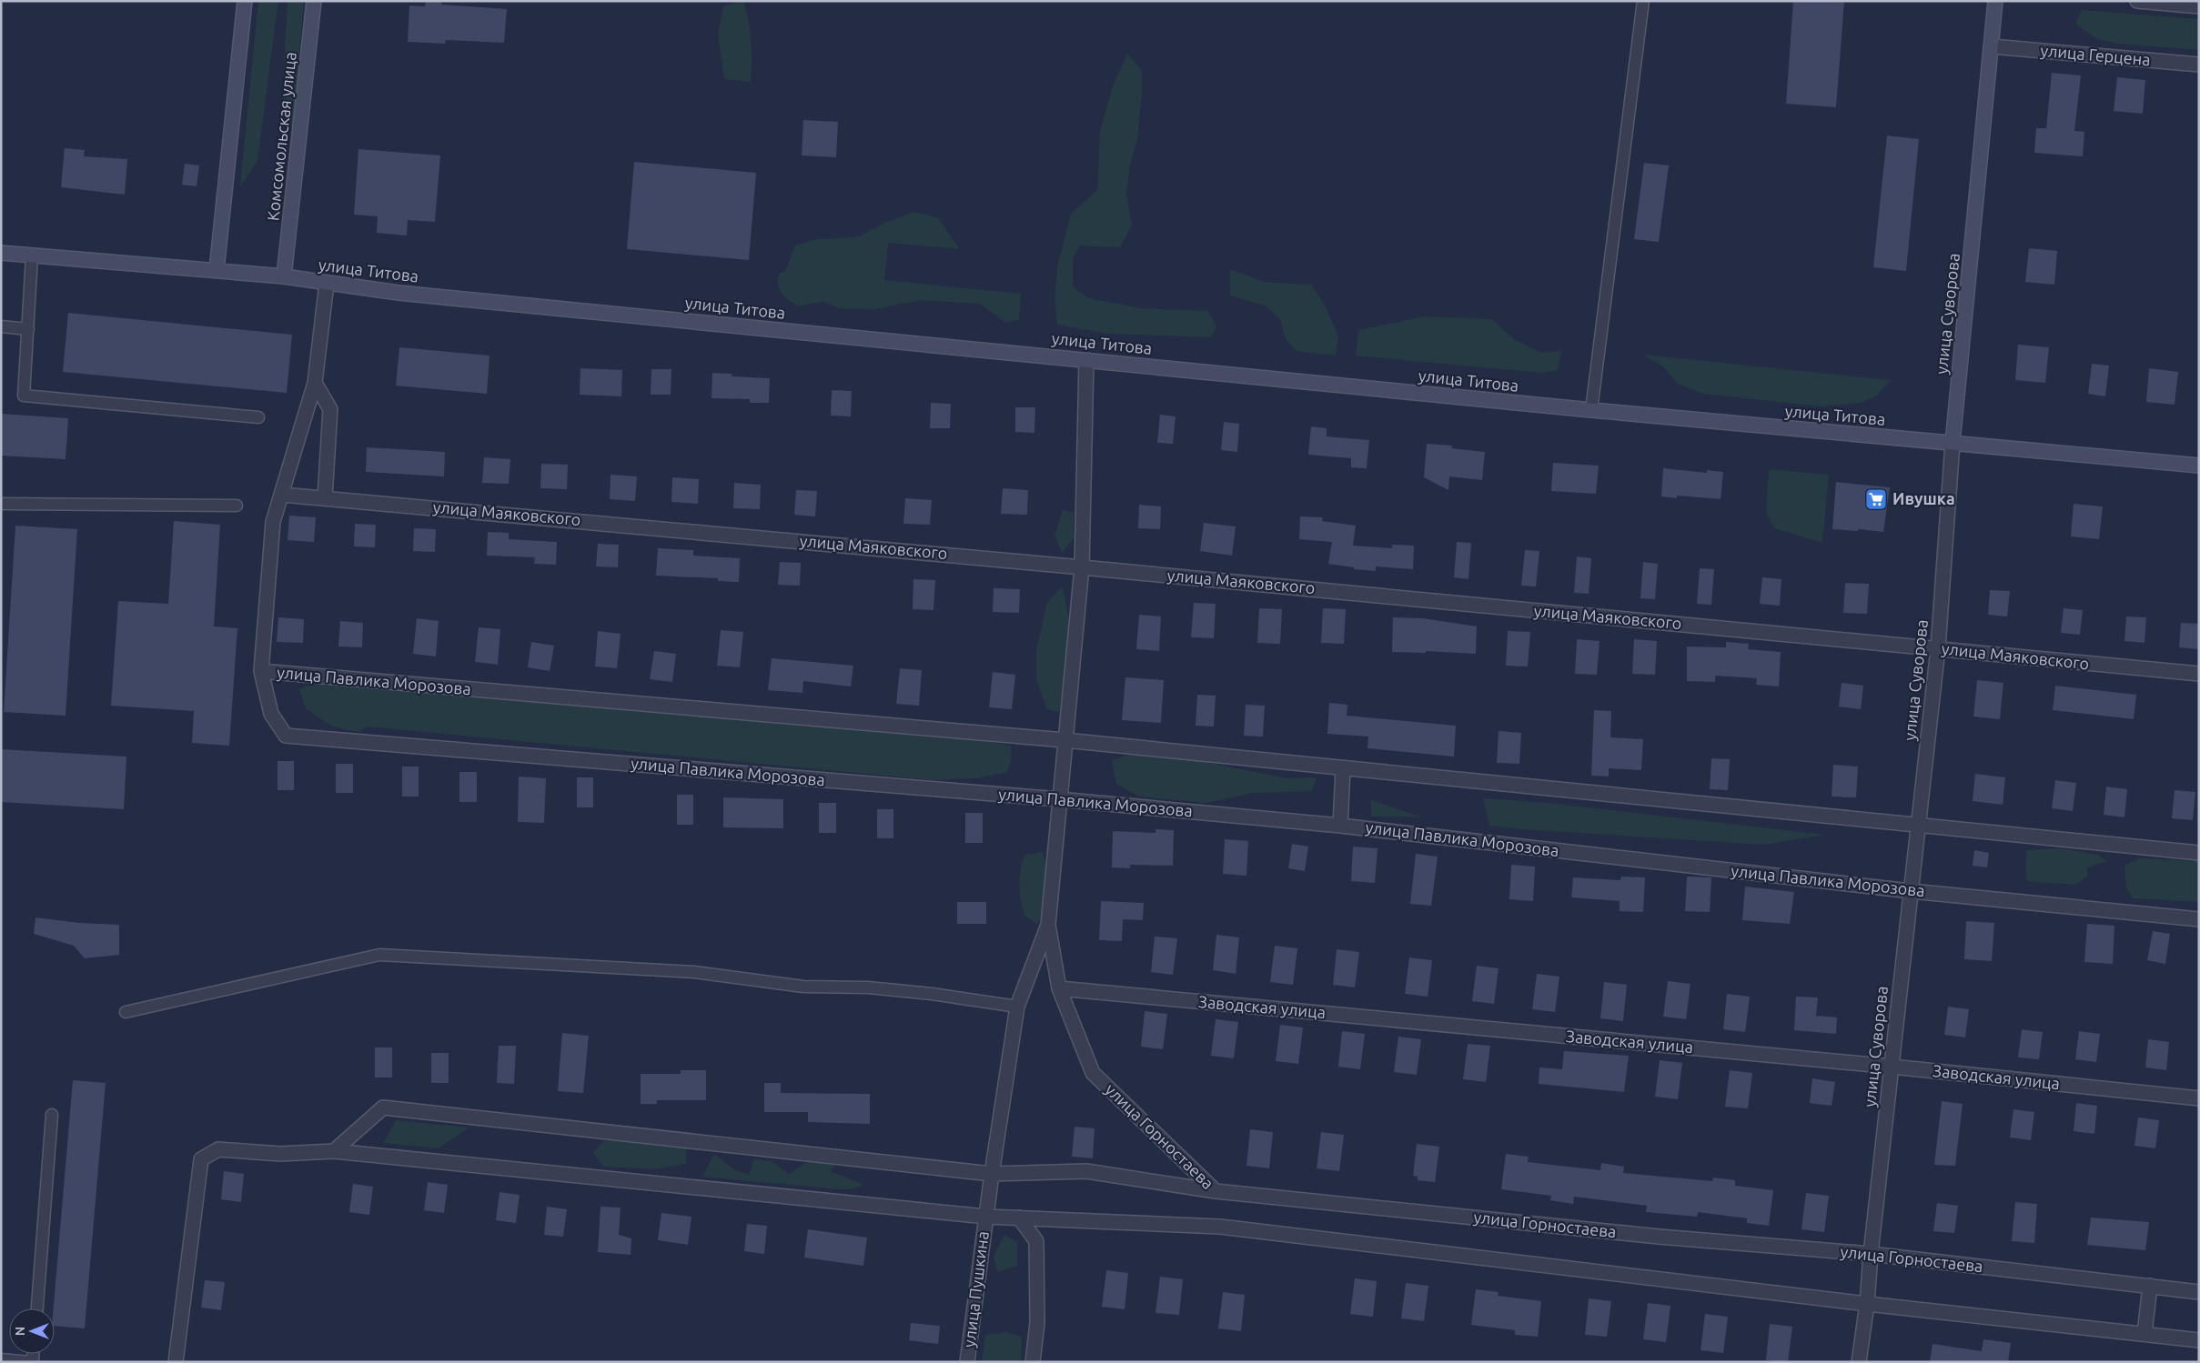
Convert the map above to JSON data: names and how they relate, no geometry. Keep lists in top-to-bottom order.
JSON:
{
  "streets": {
    "main road": ["Комсомольская улица", "улица Титова", "улица Суворова"],
    "street": [
      "улица Герцена",
      "улица Маяковского",
      "улица Павлика Морозова",
      "Заводская улица",
      "улица Горностаева",
      "улица Пушкина"
    ]
  },
  "crossings": [
    ["улица Герцена", "улица Суворова"],
    ["Комсомольская улица", "улица Титова"],
    ["улица Титова", "улица Суворова"],
    ["улица Суворова", "улица Маяковского"],
    ["улица Суворова", "улица Павлика Морозова"],
    ["улица Суворова", "Заводская улица"],
    ["улица Суворова", "улица Горностаева"],
    ["Заводская улица", "улица Горностаева"],
    ["улица Горностаева", "улица Пушкина"]
  ],
  "places": {
    "supermarket": ["Ивушка"]
  },
  "north": "left"
}
